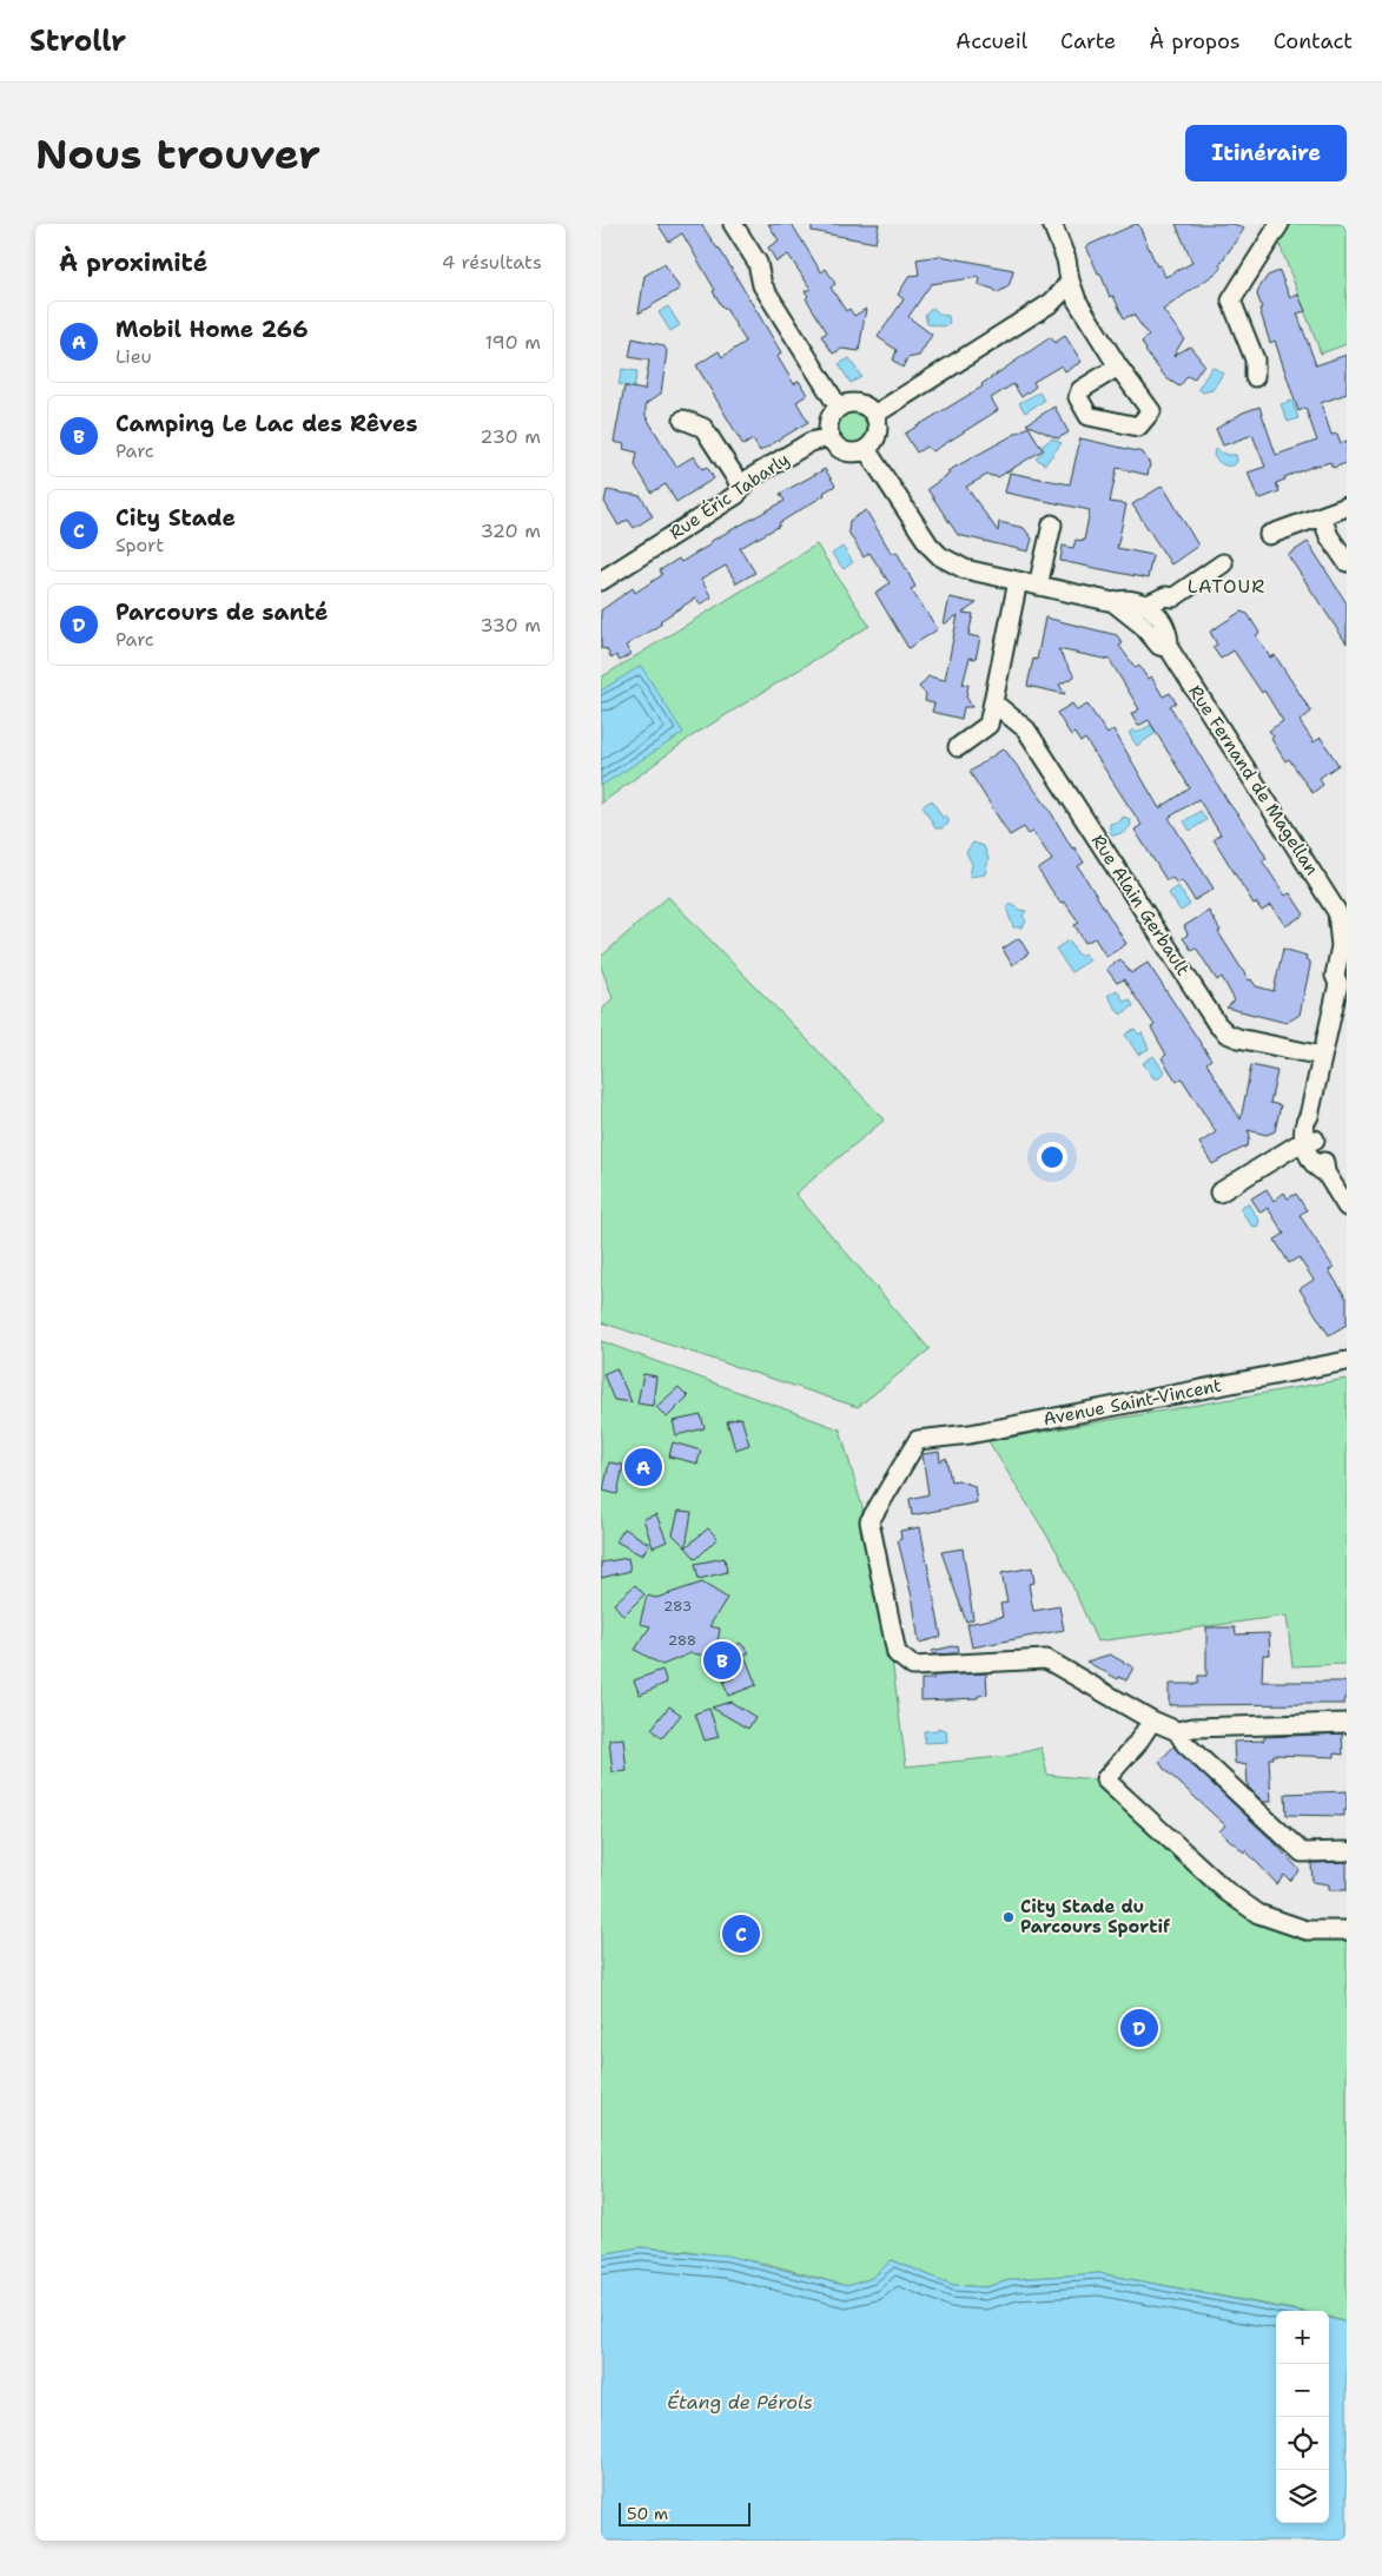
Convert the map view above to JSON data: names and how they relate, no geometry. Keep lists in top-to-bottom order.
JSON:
{
  "streets": {
    "street": [
      "Rue Éric Tabarly",
      "Rue Fernand de Magellan",
      "Rue Alain Gerbault",
      "Avenue Saint-Vincent"
    ]
  },
  "crossings": [
    ["Rue Éric Tabarly", "Rue Fernand de Magellan"],
    ["Rue Fernand de Magellan", "Rue Alain Gerbault"]
  ],
  "districts": ["LATOUR"],
  "water": ["Étang de Pérols"],
  "places": ["City Stade du Parcours Sportif"],
  "house_numbers": ["283", "288"],
  "scale_bar": "50 m",
  "page": {
    "header": "Strollr",
    "nav": [
      "Accueil",
      "Carte",
      "À propos",
      "Contact"
    ],
    "buttons": "Itinéraire",
    "title": "Nous trouver",
    "heading": ["À proximité", "4 résultats"],
    "list": [
      {
        "mark": "A",
        "name": "Mobil Home 266",
        "note": "Lieu",
        "value": "190 m"
      },
      {
        "mark": "B",
        "name": "Camping Le Lac des Rêves",
        "note": "Parc",
        "value": "230 m"
      },
      {
        "mark": "C",
        "name": "City Stade",
        "note": "Sport",
        "value": "320 m"
      },
      {
        "mark": "D",
        "name": "Parcours de santé",
        "note": "Parc",
        "value": "330 m"
      }
    ],
    "pins": [
      "A",
      "B",
      "C",
      "D"
    ],
    "map_buttons": ["+", "−"],
    "scale": "50 m"
  }
}
